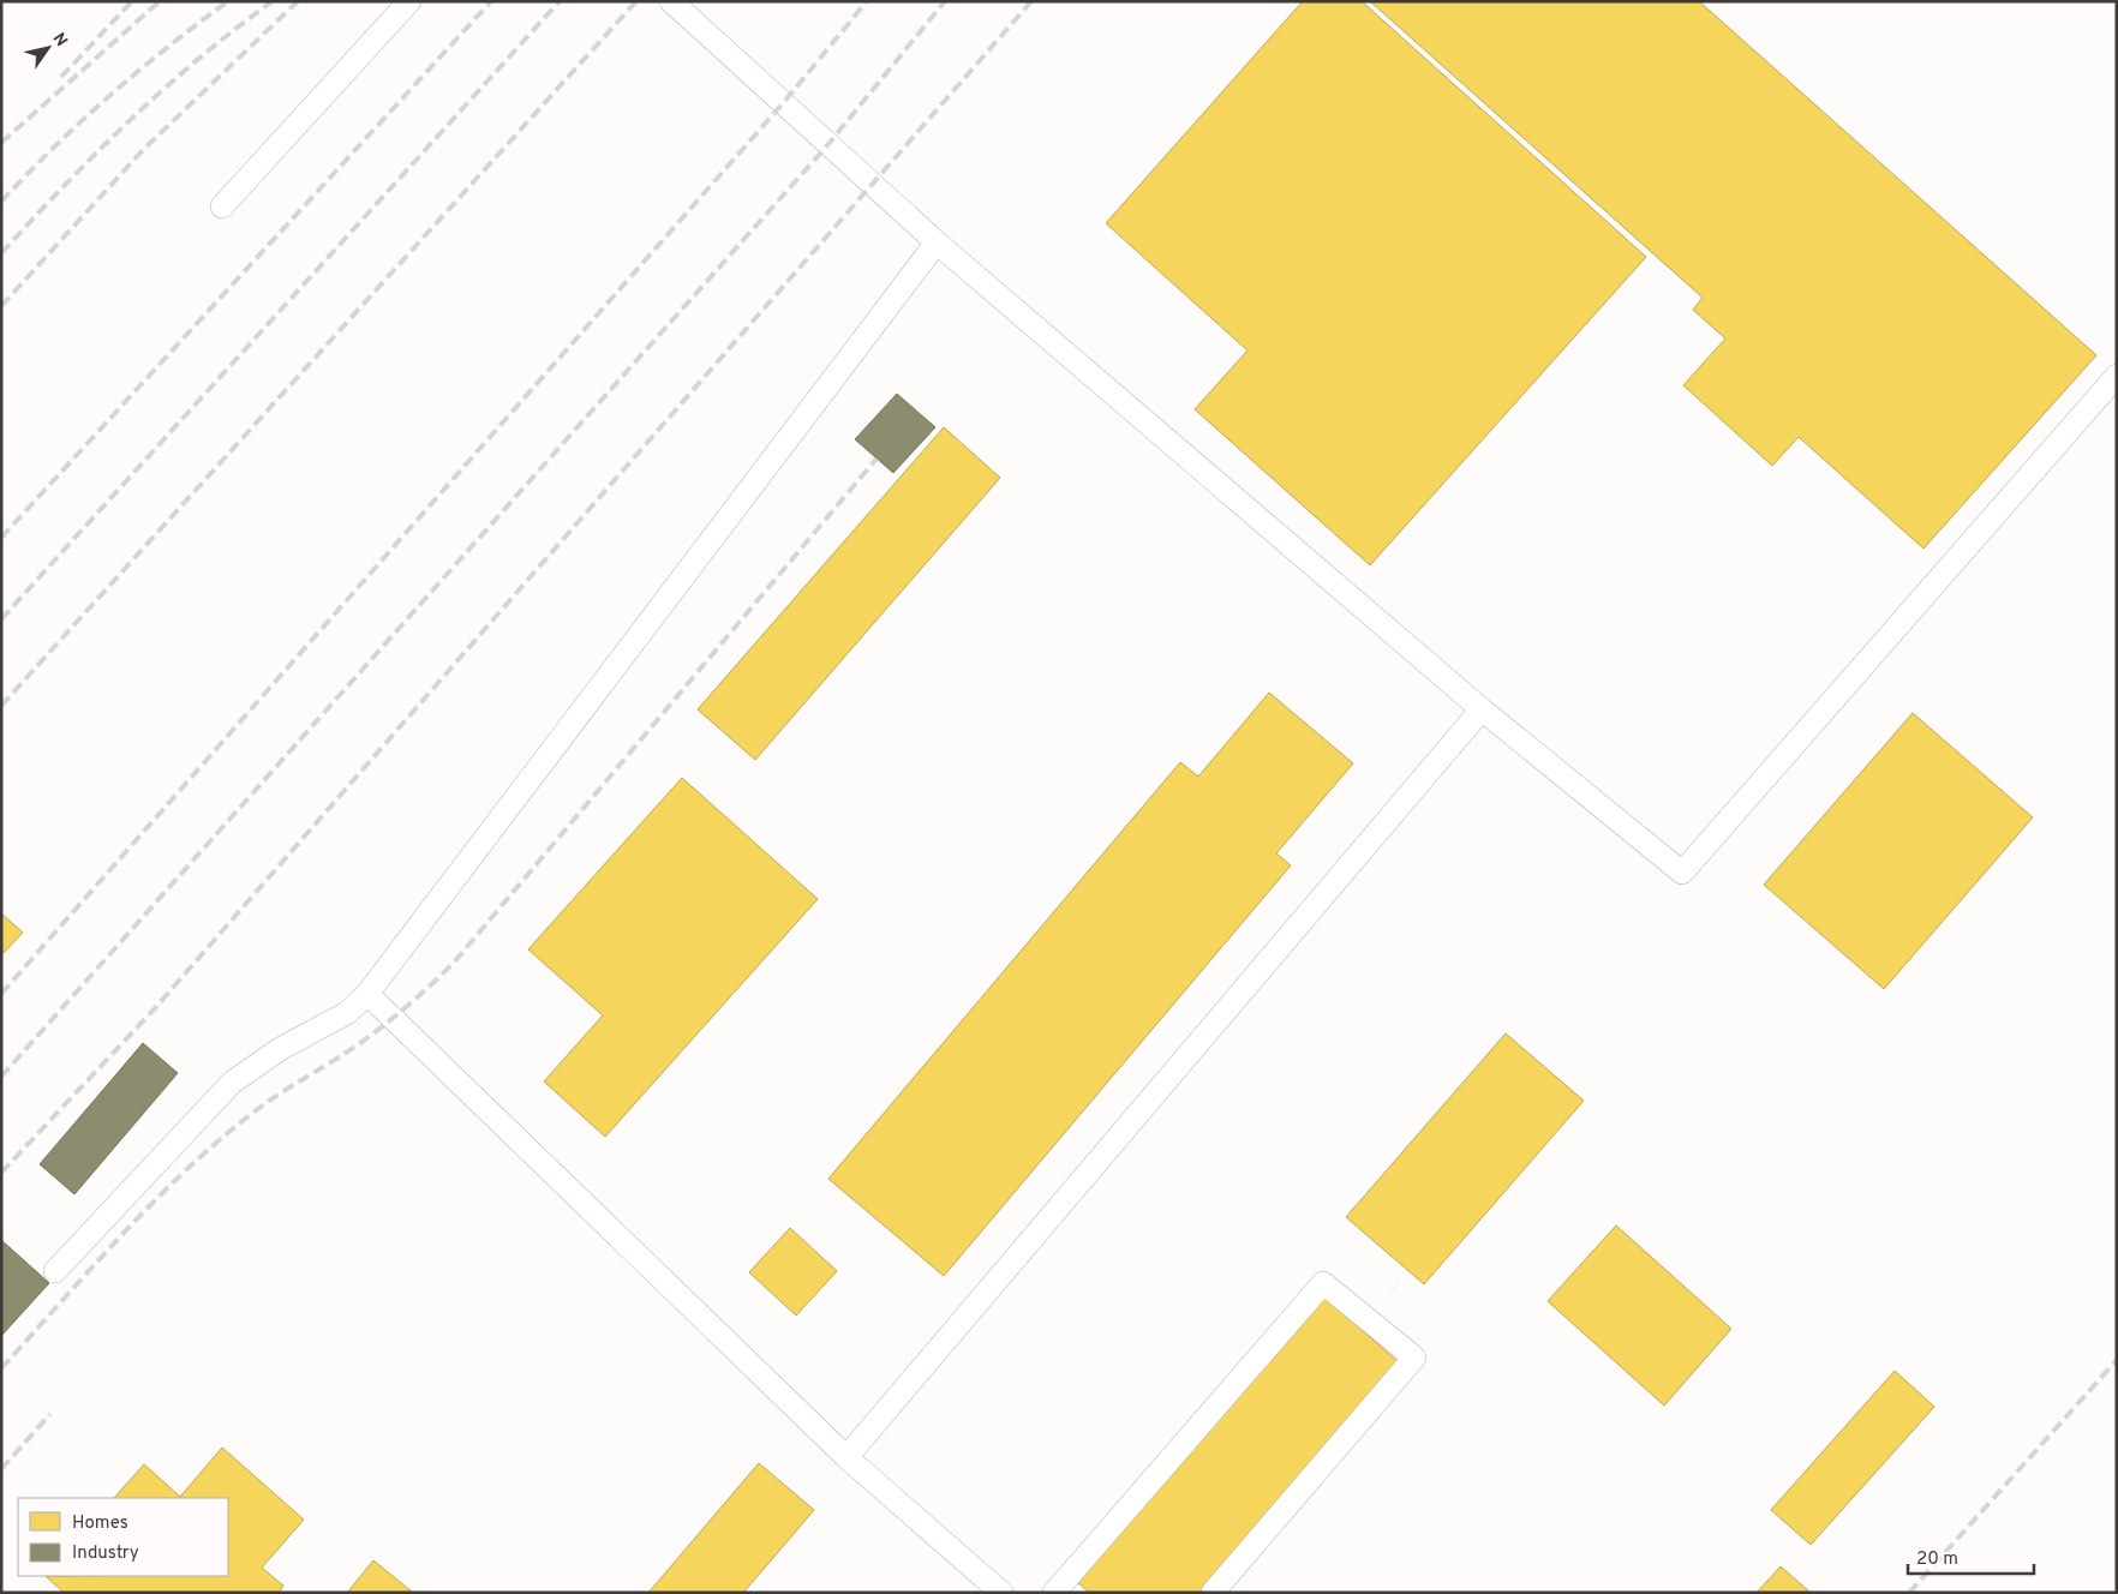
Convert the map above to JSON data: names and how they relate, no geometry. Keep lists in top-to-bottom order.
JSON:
{
  "legend": ["Homes", "Industry"],
  "scale_bar": "20 m",
  "north": "top right"
}
